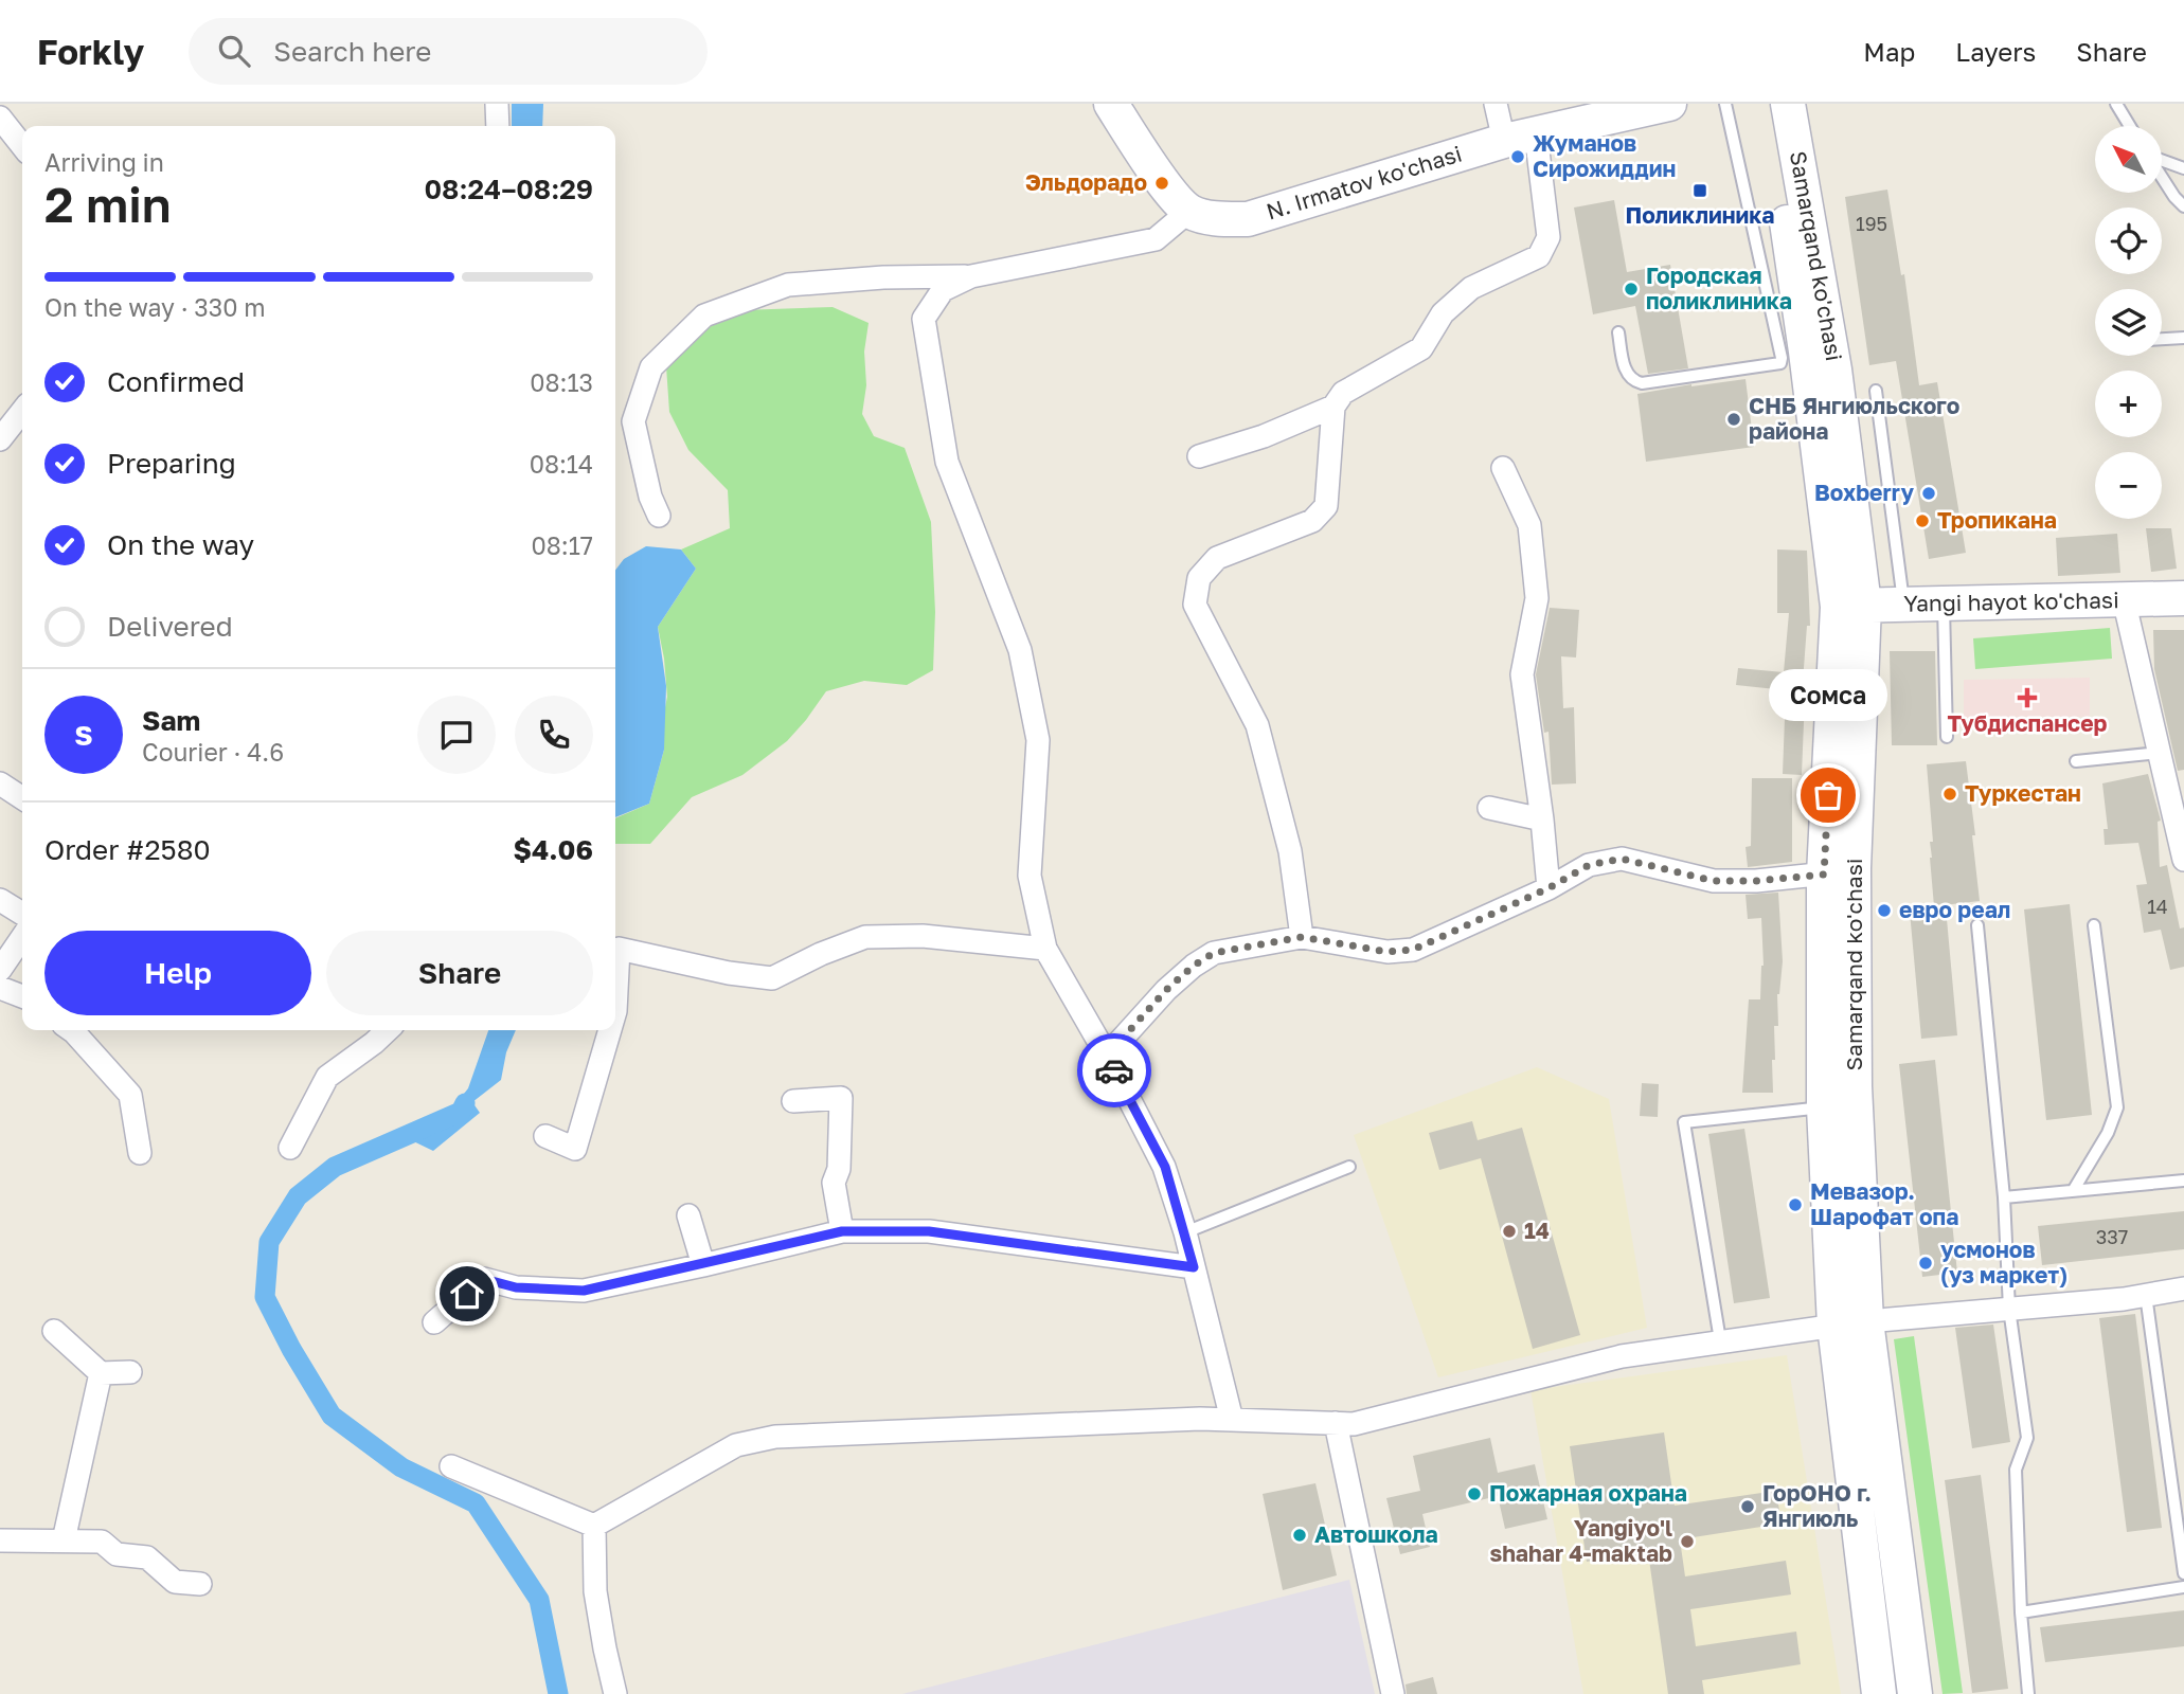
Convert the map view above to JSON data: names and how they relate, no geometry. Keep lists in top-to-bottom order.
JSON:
{
  "streets": {
    "main road": ["N. Irmatov ko'chasi", "Samarqand ko'chasi", "Yangi hayot ko'chasi"]
  },
  "crossings": [
    ["Samarqand ko'chasi", "Yangi hayot ko'chasi"]
  ],
  "places": {
    "other": [
      "Жуманов Сирожиддин",
      "Эльдорадо",
      "Городская поликлиника",
      "СНБ Янгиюльского района",
      "Boxberry",
      "Тропикана",
      "Туркестан",
      "Сомса",
      "евро реал",
      "Мевазор. Шарофат опа",
      "14",
      "усмонов (уз маркет)",
      "Пожарная охрана",
      "ГорОНО г. Янгиюль",
      "Автошкола",
      "Yangiyo'l shahar 4-maktab"
    ],
    "transit": ["Поликлиника"],
    "health": ["Тубдиспансер"]
  },
  "house_numbers": ["195", "14", "337"],
  "north": "top left",
  "page": {
    "header": "Forkly",
    "search": "Search here",
    "nav": ["Map", "Layers", "Share"],
    "map_buttons": ["+", "−"],
    "heading": ["2 min", "Arriving in", "08:24–08:29"],
    "panel": [
      "Sam",
      "Courier · 4.6",
      "Order #2580",
      "$4.06"
    ],
    "bar": "On the way · 330 m",
    "list": [
      ["Confirmed", "08:13"],
      ["Preparing", "08:14"],
      ["On the way", "08:17"],
      "Delivered"
    ],
    "bubble": "Сомса",
    "round": "S",
    "buttons": ["Help", "Share"]
  }
}
